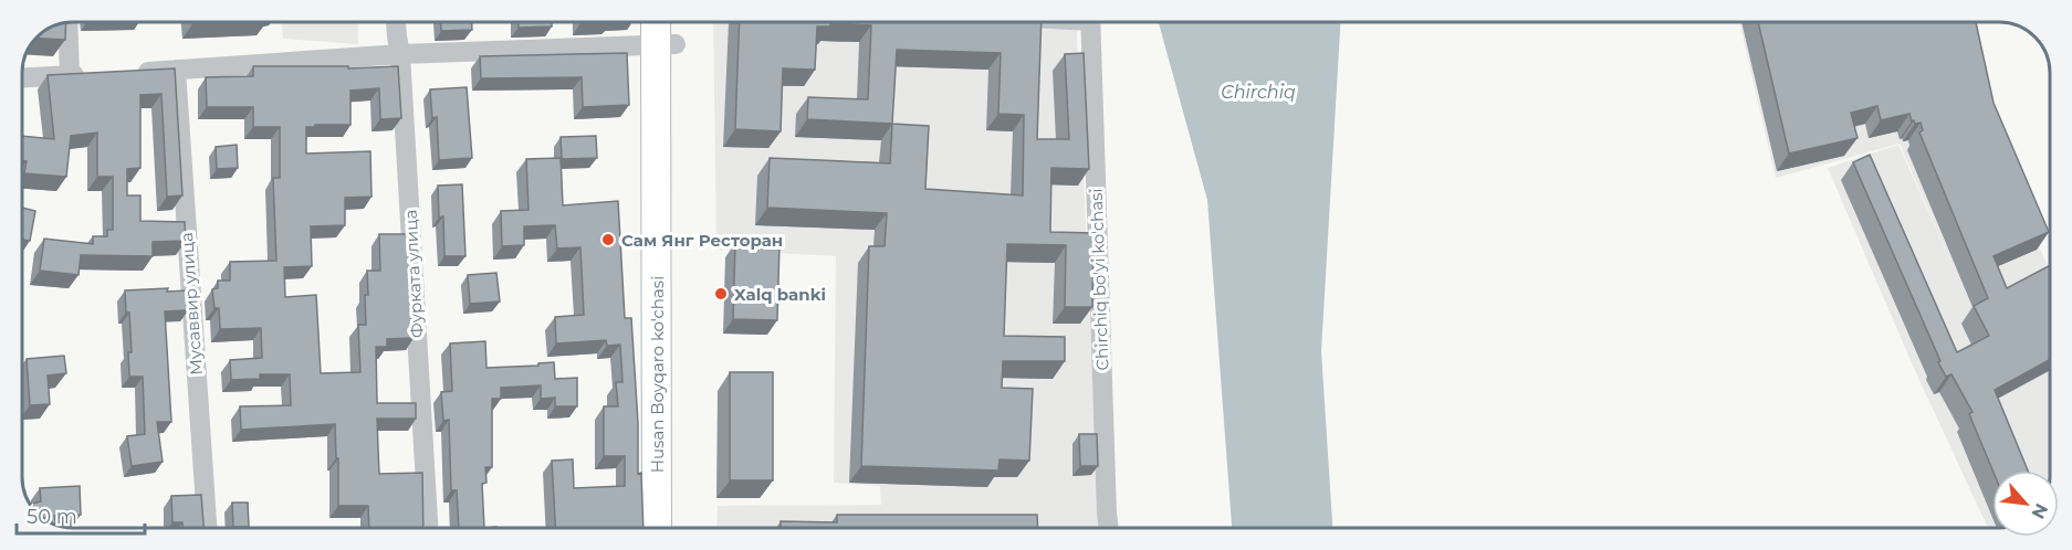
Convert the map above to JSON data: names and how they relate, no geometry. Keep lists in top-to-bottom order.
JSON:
{
  "streets": {
    "main road": ["Husan Boyqaro ko'chasi"],
    "street": ["Фурката улица", "Chirchiq bo'yi ko'chasi", "Мусаввир улица"]
  },
  "water": ["Chirchiq"],
  "places": ["Сам Янг Ресторан", "Xalq banki"],
  "scale_bar": "50 m",
  "north": "bottom right"
}
